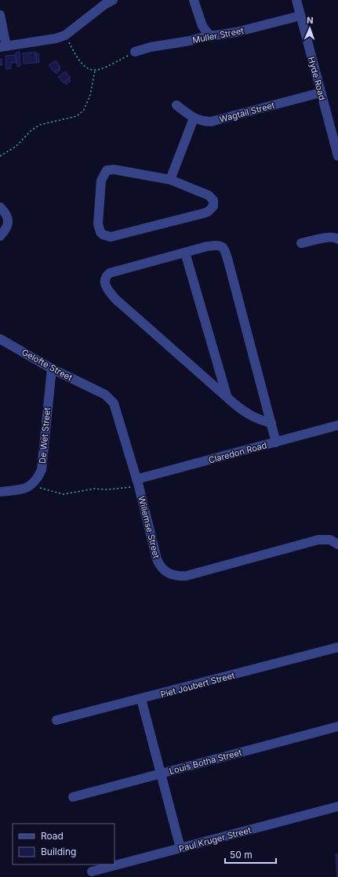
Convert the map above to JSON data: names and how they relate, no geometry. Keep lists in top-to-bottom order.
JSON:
{
  "streets": {
    "street": [
      "Muller Street",
      "Hyde Road",
      "Wagtail Street",
      "Gelofte Street",
      "De Wet Street",
      "Claredon Road",
      "Willemse Street",
      "Piet Joubert Street",
      "Louis Botha Street",
      "Paul Kruger Street"
    ]
  },
  "crossings": [
    ["Muller Street", "Hyde Road"],
    ["Hyde Road", "Wagtail Street"],
    ["Gelofte Street", "De Wet Street"],
    ["Gelofte Street", "Willemse Street"],
    ["Claredon Road", "Willemse Street"]
  ],
  "legend": ["Road", "Building"],
  "scale_bar": "50 m",
  "north": "top"
}
